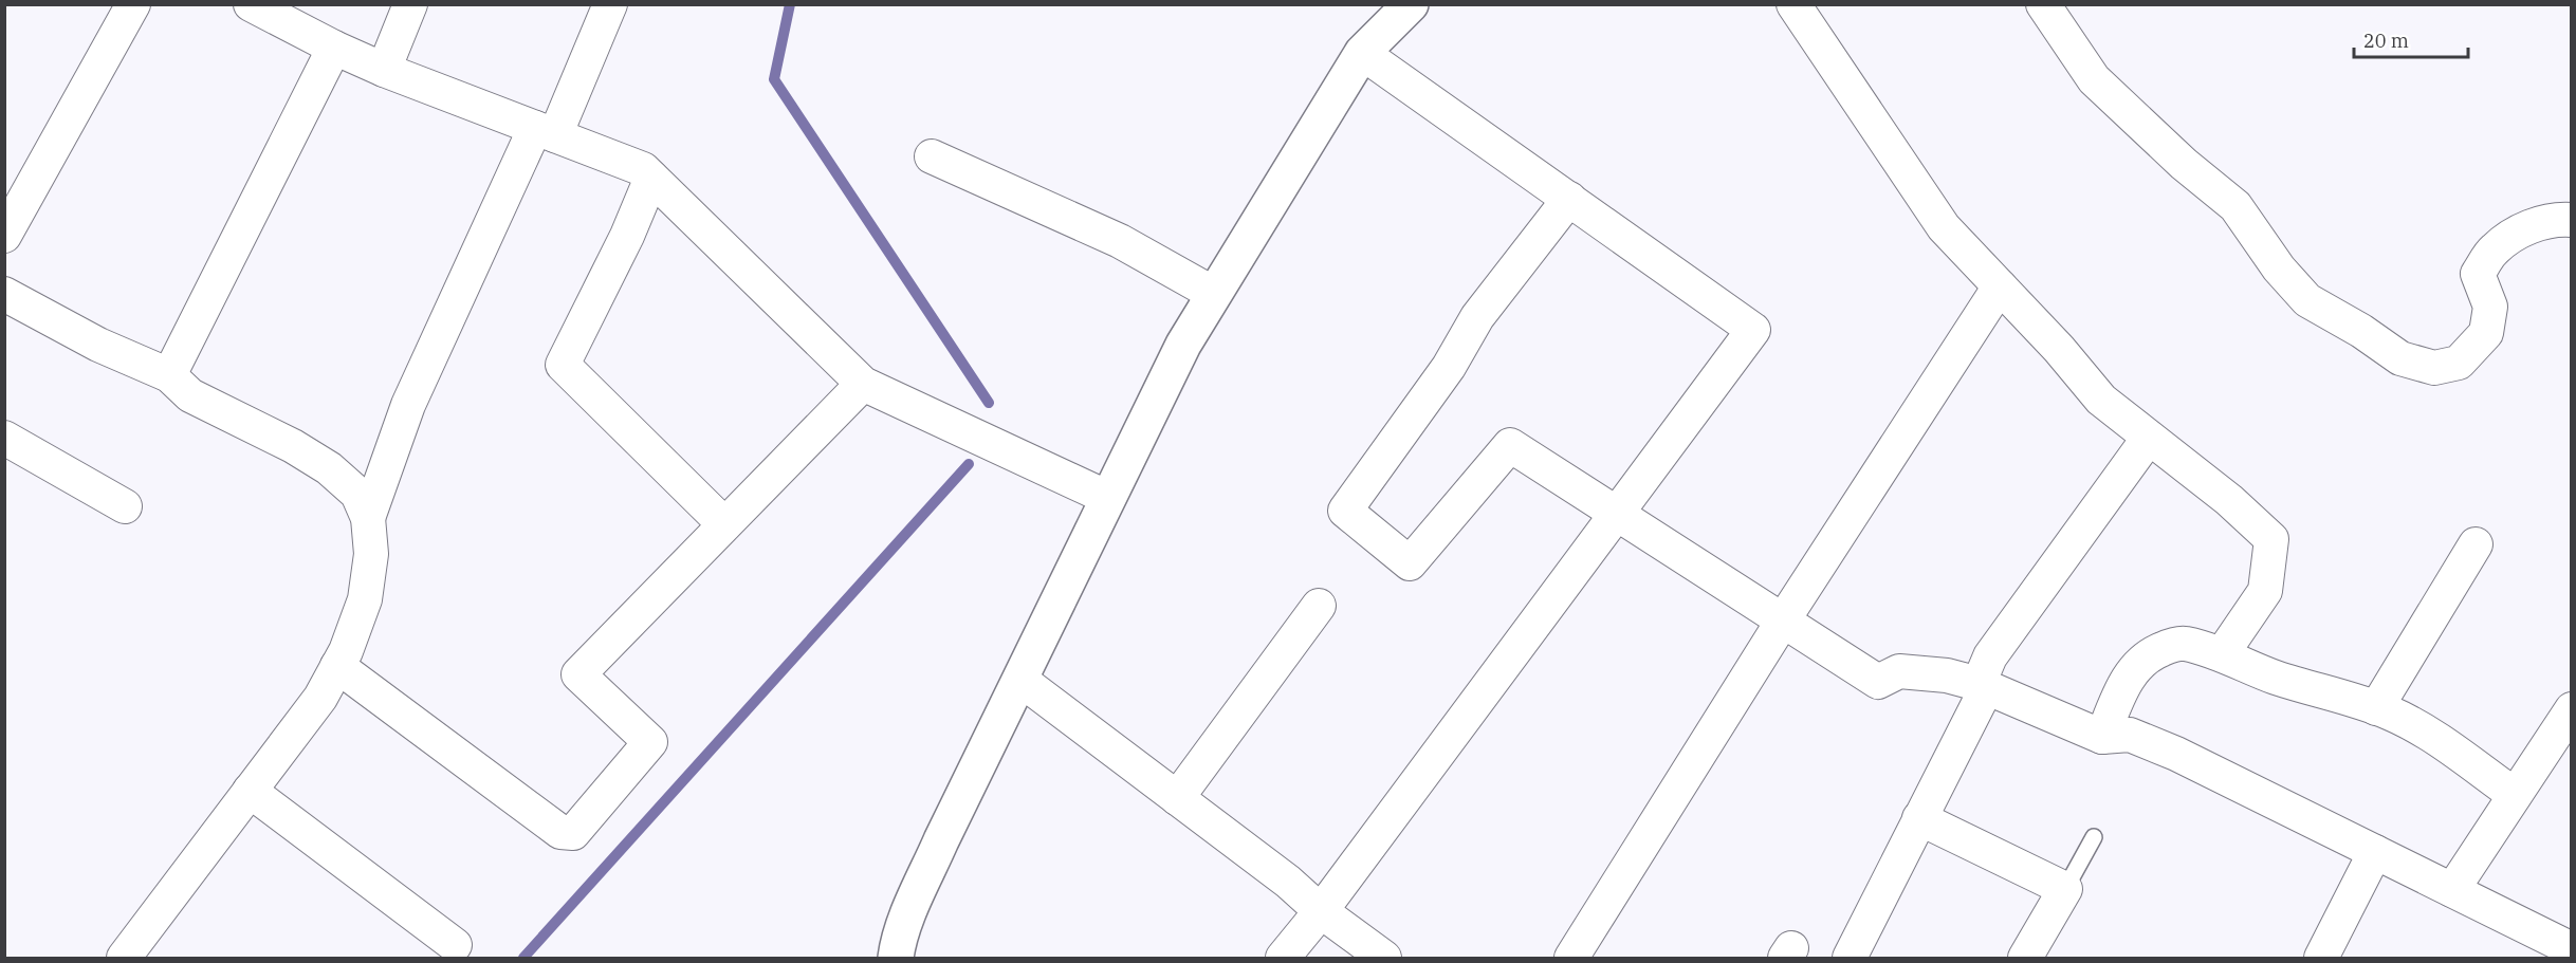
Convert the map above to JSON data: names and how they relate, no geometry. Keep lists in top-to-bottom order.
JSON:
{
  "scale_bar": "20 m"
}
